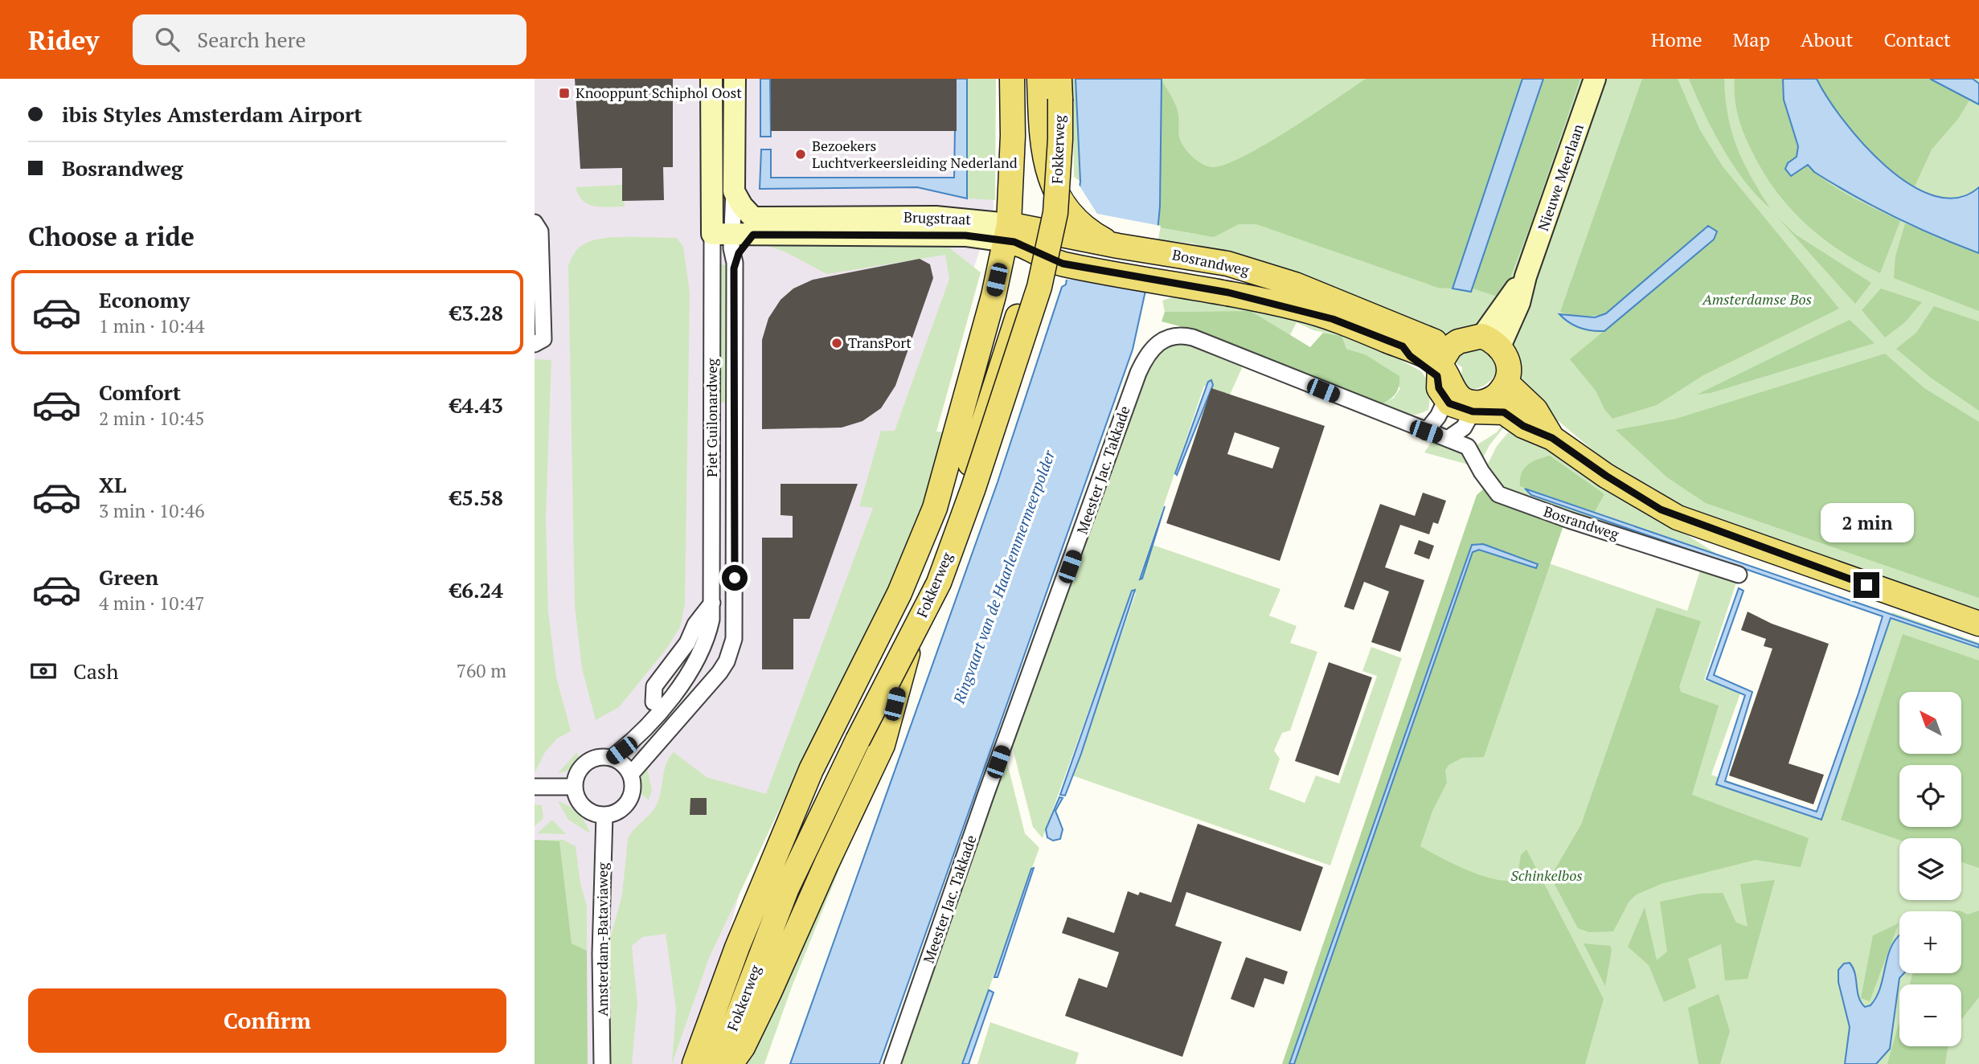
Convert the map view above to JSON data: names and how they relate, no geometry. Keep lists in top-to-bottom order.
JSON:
{
  "streets": {
    "main road": ["Fokkerweg", "Brugstraat", "Bosrandweg"],
    "street": [
      "Nieuwe Meerlaan",
      "Piet Guilonardweg",
      "Meester Jac. Takkade",
      "Amsterdam-Bataviaweg"
    ]
  },
  "crossings": [
    ["Fokkerweg", "Brugstraat"],
    ["Nieuwe Meerlaan", "Bosrandweg"],
    ["Brugstraat", "Bosrandweg"],
    ["Brugstraat", "Piet Guilonardweg"],
    ["Bosrandweg", "Meester Jac. Takkade"],
    ["Piet Guilonardweg", "Amsterdam-Bataviaweg"]
  ],
  "water": ["Ringvaart van de Haarlemmermeerpolder"],
  "parks": ["Amsterdamse Bos", "Schinkelbos"],
  "places": {
    "transit": ["Knooppunt Schiphol Oost"],
    "other": ["Bezoekers Luchtverkeersleiding Nederland", "TransPort"]
  },
  "north": "top left",
  "page": {
    "header": "Ridey",
    "search": "Search here",
    "nav": [
      "Home",
      "Map",
      "About",
      "Contact"
    ],
    "banner": ["ibis Styles Amsterdam Airport", "Bosrandweg"],
    "heading": "Choose a ride",
    "list": [
      {
        "name": "Economy",
        "note": "1 min · 10:44",
        "value": "€3.28"
      },
      {
        "name": "Comfort",
        "note": "2 min · 10:45",
        "value": "€4.43"
      },
      {
        "name": "XL",
        "note": "3 min · 10:46",
        "value": "€5.58"
      },
      {
        "name": "Green",
        "note": "4 min · 10:47",
        "value": "€6.24"
      }
    ],
    "bubble": "2 min",
    "pay": ["Cash", "760 m"],
    "map_buttons": ["+", "−"],
    "buttons": "Confirm"
  }
}
